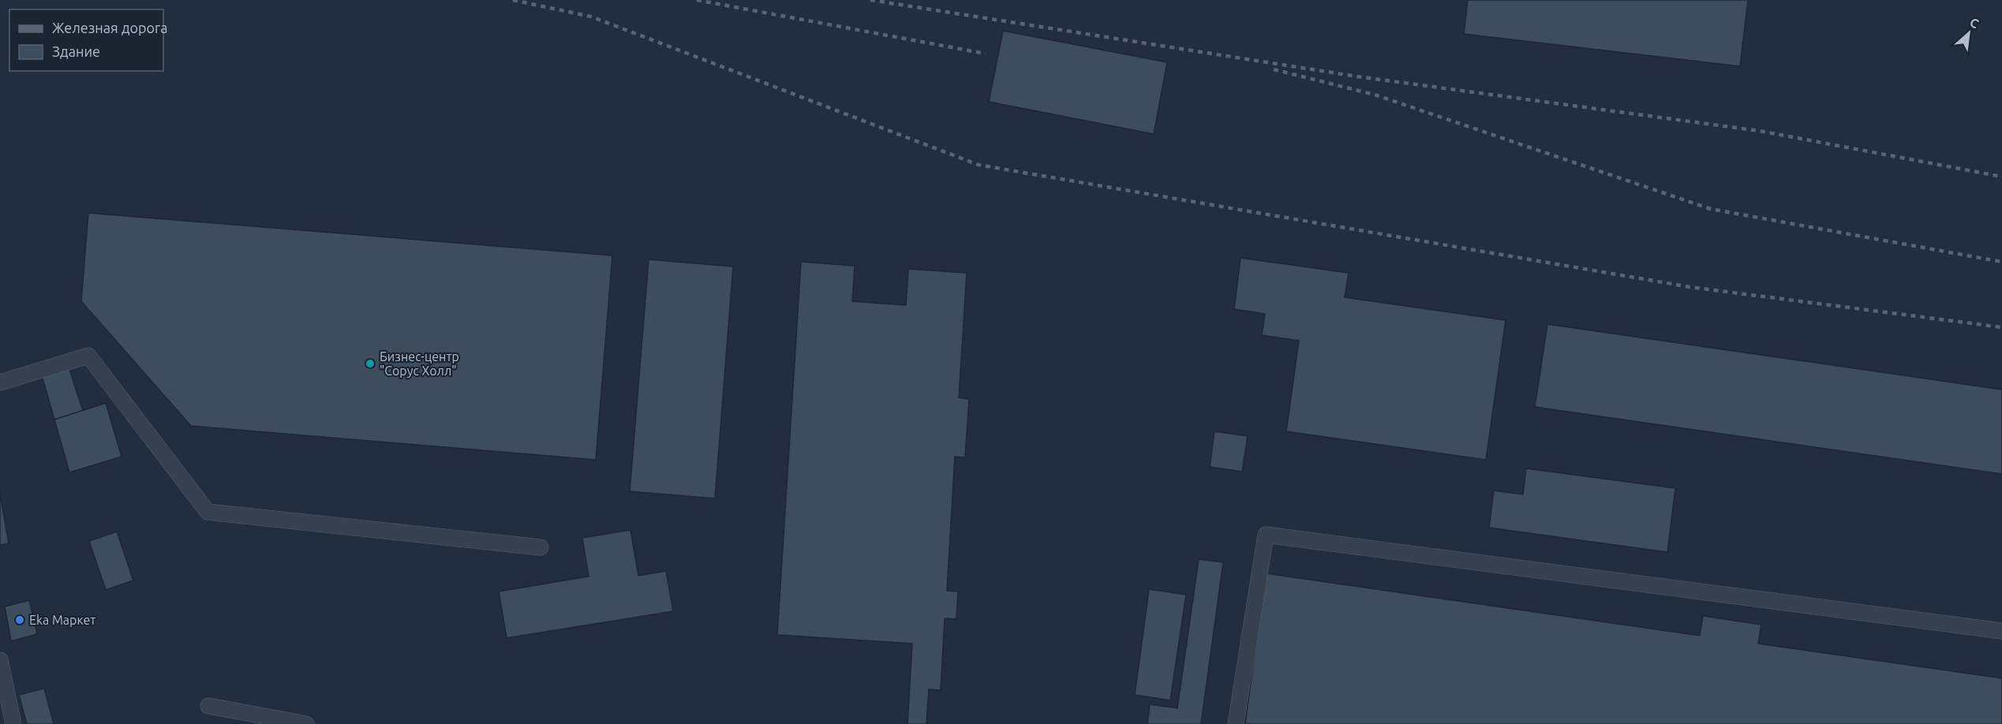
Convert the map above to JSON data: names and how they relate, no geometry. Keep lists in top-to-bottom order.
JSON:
{
  "places": ["Бизнес-центр \"Сорус Холл\"", "Eka Маркет"],
  "legend": ["Железная дорога", "Здание"],
  "north": "top right"
}
